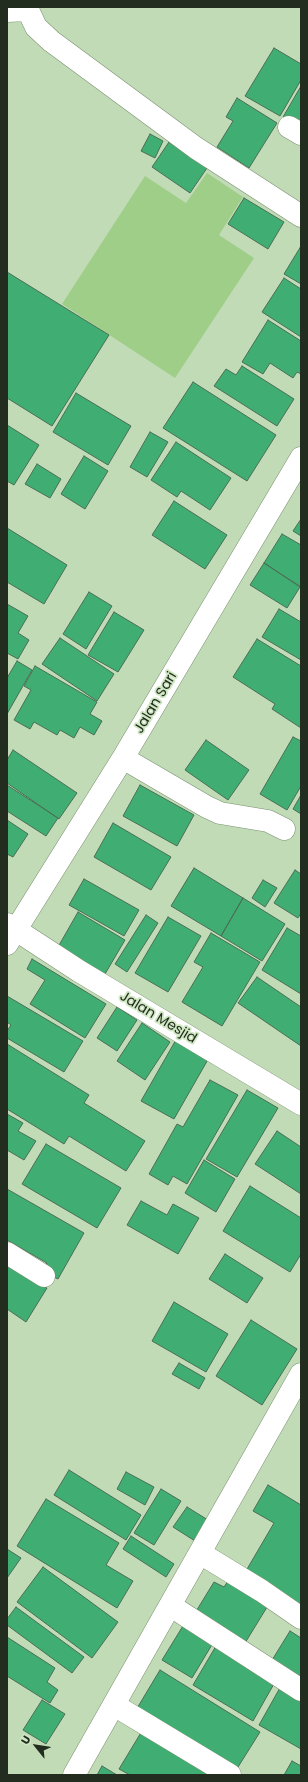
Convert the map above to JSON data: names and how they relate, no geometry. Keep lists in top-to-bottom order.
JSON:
{
  "streets": {
    "street": ["Jalan Sari", "Jalan Mesjid"]
  },
  "crossings": [
    ["Jalan Sari", "Jalan Mesjid"]
  ],
  "north": "top left"
}
